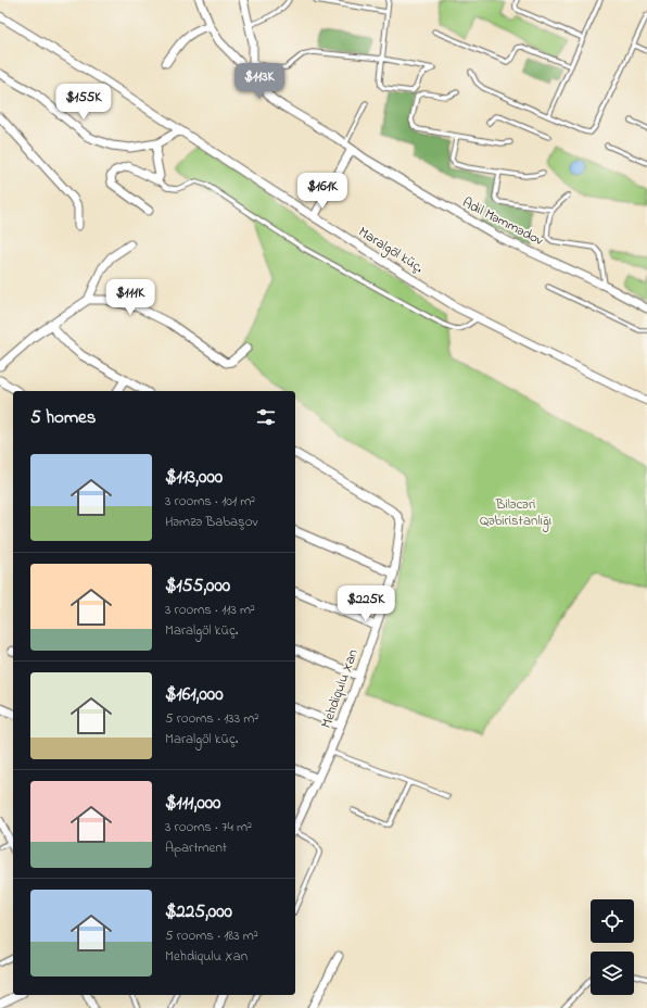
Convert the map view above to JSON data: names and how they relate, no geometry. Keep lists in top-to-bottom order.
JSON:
{
  "streets": {
    "street": ["Adil Məmmədov", "Maralgöl küç.", "Mehdiqulu Xan"]
  },
  "parks": ["Biləcəri Qəbiristanlığı"],
  "page": {
    "price": [
      "$113K",
      "$155K",
      "$161K",
      "$111K",
      "$225K"
    ],
    "heading": "5 homes",
    "list": [
      {
        "name": "$113,000",
        "note": "3 rooms · 101 m² · Həmzə Babaşov"
      },
      {
        "name": "$155,000",
        "note": "3 rooms · 113 m² · Maralgöl küç."
      },
      {
        "name": "$161,000",
        "note": "5 rooms · 133 m² · Maralgöl küç."
      },
      {
        "name": "$111,000",
        "note": "3 rooms · 74 m² · Apartment"
      },
      {
        "name": "$225,000",
        "note": "5 rooms · 183 m² · Mehdiqulu Xan"
      }
    ]
  }
}
